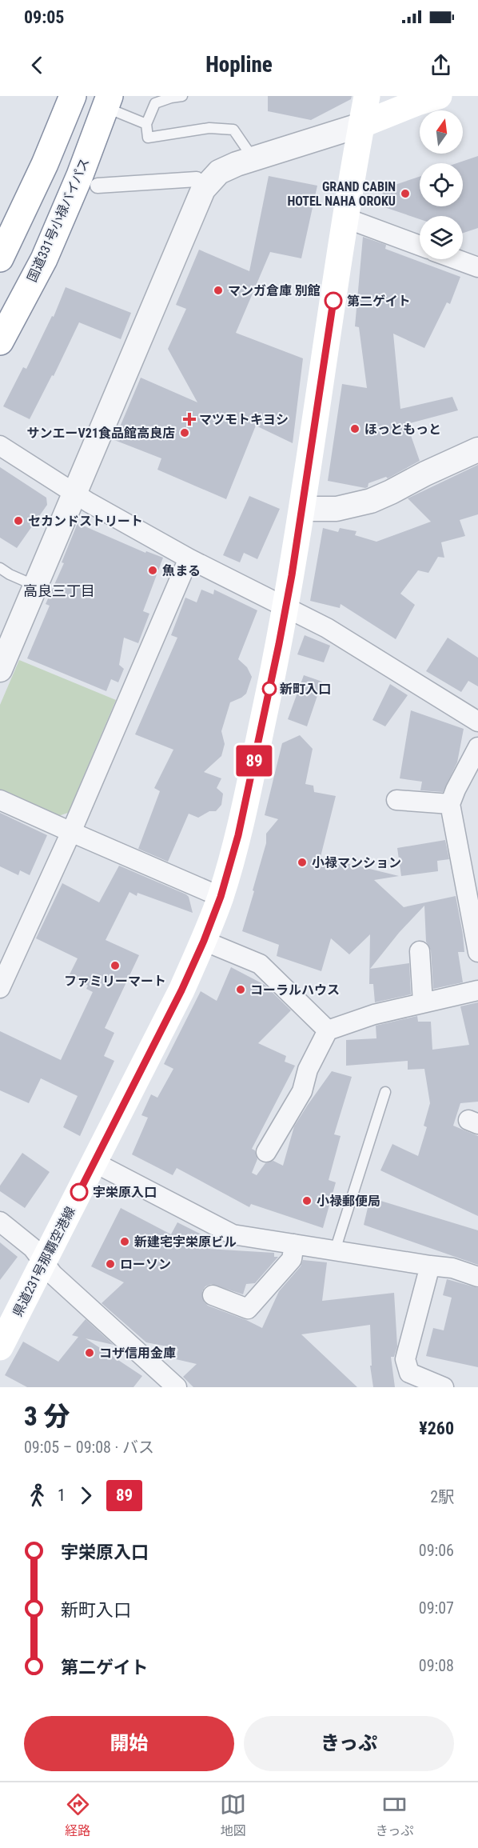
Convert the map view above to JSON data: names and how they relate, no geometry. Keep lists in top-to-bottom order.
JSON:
{
  "streets": {
    "main road": ["国道331号小禄バイパス", "県道231号那覇空港線"]
  },
  "districts": ["高良三丁目"],
  "places": {
    "other": [
      "GRAND CABIN HOTEL NAHA OROKU",
      "マンガ倉庫 別館",
      "第二ゲイト",
      "ほっともっと",
      "サンエーV21食品館高良店",
      "セカンドストリート",
      "魚まる",
      "新町入口",
      "小禄マンション",
      "ファミリーマート",
      "コーラルハウス",
      "宇栄原入口",
      "小禄郵便局",
      "新建宅宇栄原ビル",
      "ローソン",
      "コザ信用金庫"
    ],
    "health": ["マツモトキヨシ"]
  },
  "lines": ["bus line 89"],
  "north": "top",
  "page": {
    "status": "09:05",
    "header": "Hopline",
    "on_map": "89",
    "heading": ["3 分", "09:05 – 09:08 · バス", "¥260"],
    "legs": ["1", "89", "2駅"],
    "list": [
      {
        "name": "宇栄原入口",
        "value": "09:06"
      },
      {
        "name": "新町入口",
        "value": "09:07"
      },
      {
        "name": "第二ゲイト",
        "value": "09:08"
      }
    ],
    "buttons": ["開始", "きっぷ"],
    "tabs": ["経路", "地図", "きっぷ"]
  }
}
